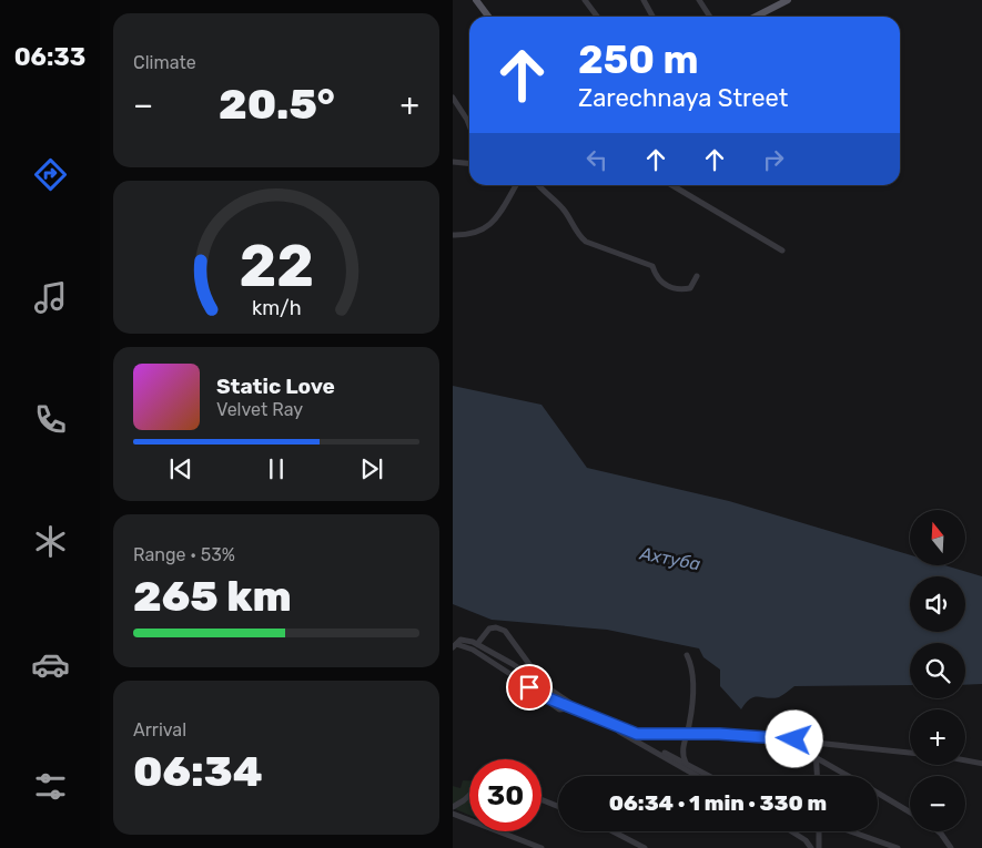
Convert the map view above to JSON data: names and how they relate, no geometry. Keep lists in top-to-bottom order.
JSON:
{
  "water": ["Ахтуба"],
  "north": "top",
  "page": {
    "tabs": "06:33",
    "tile": [
      "Climate",
      ["Range · 53%", "265 km"],
      ["Arrival", "06:34"]
    ],
    "turn": ["250 m", "Zarechnaya Street"],
    "heat": ["−", "20.5°", "+"],
    "song": ["Static Love", "Velvet Ray"],
    "map_buttons": ["+", "−"],
    "limit": "30",
    "trip": "06:34 · 1 min · 330 m",
    "gauge": ["22", "km/h"]
  }
}
